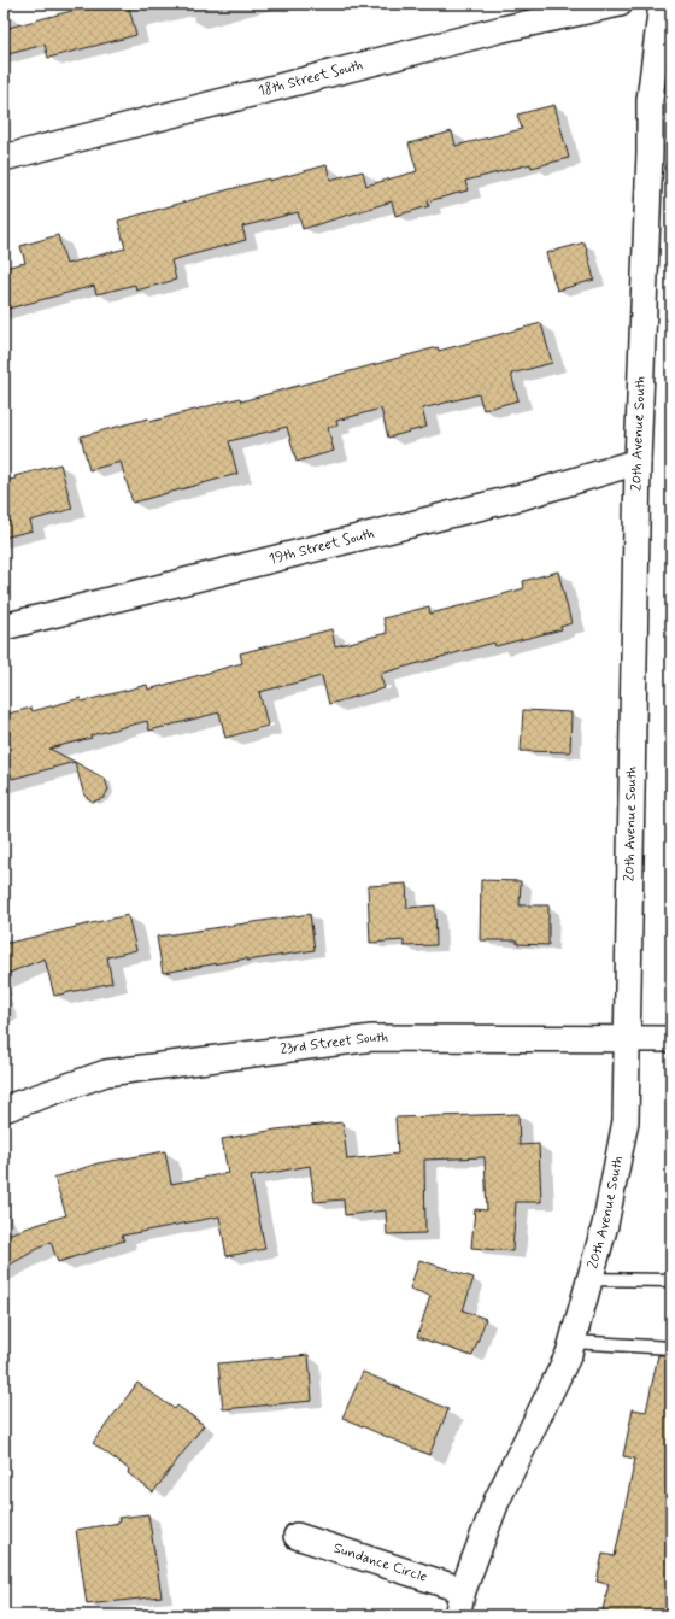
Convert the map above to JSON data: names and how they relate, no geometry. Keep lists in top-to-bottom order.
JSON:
{
  "streets": {
    "street": [
      "18th Street South",
      "20th Avenue South",
      "19th Street South",
      "23rd Street South",
      "Sundance Circle"
    ]
  },
  "crossings": [
    ["20th Avenue South", "19th Street South"],
    ["20th Avenue South", "23rd Street South"],
    ["20th Avenue South", "Sundance Circle"]
  ]
}
